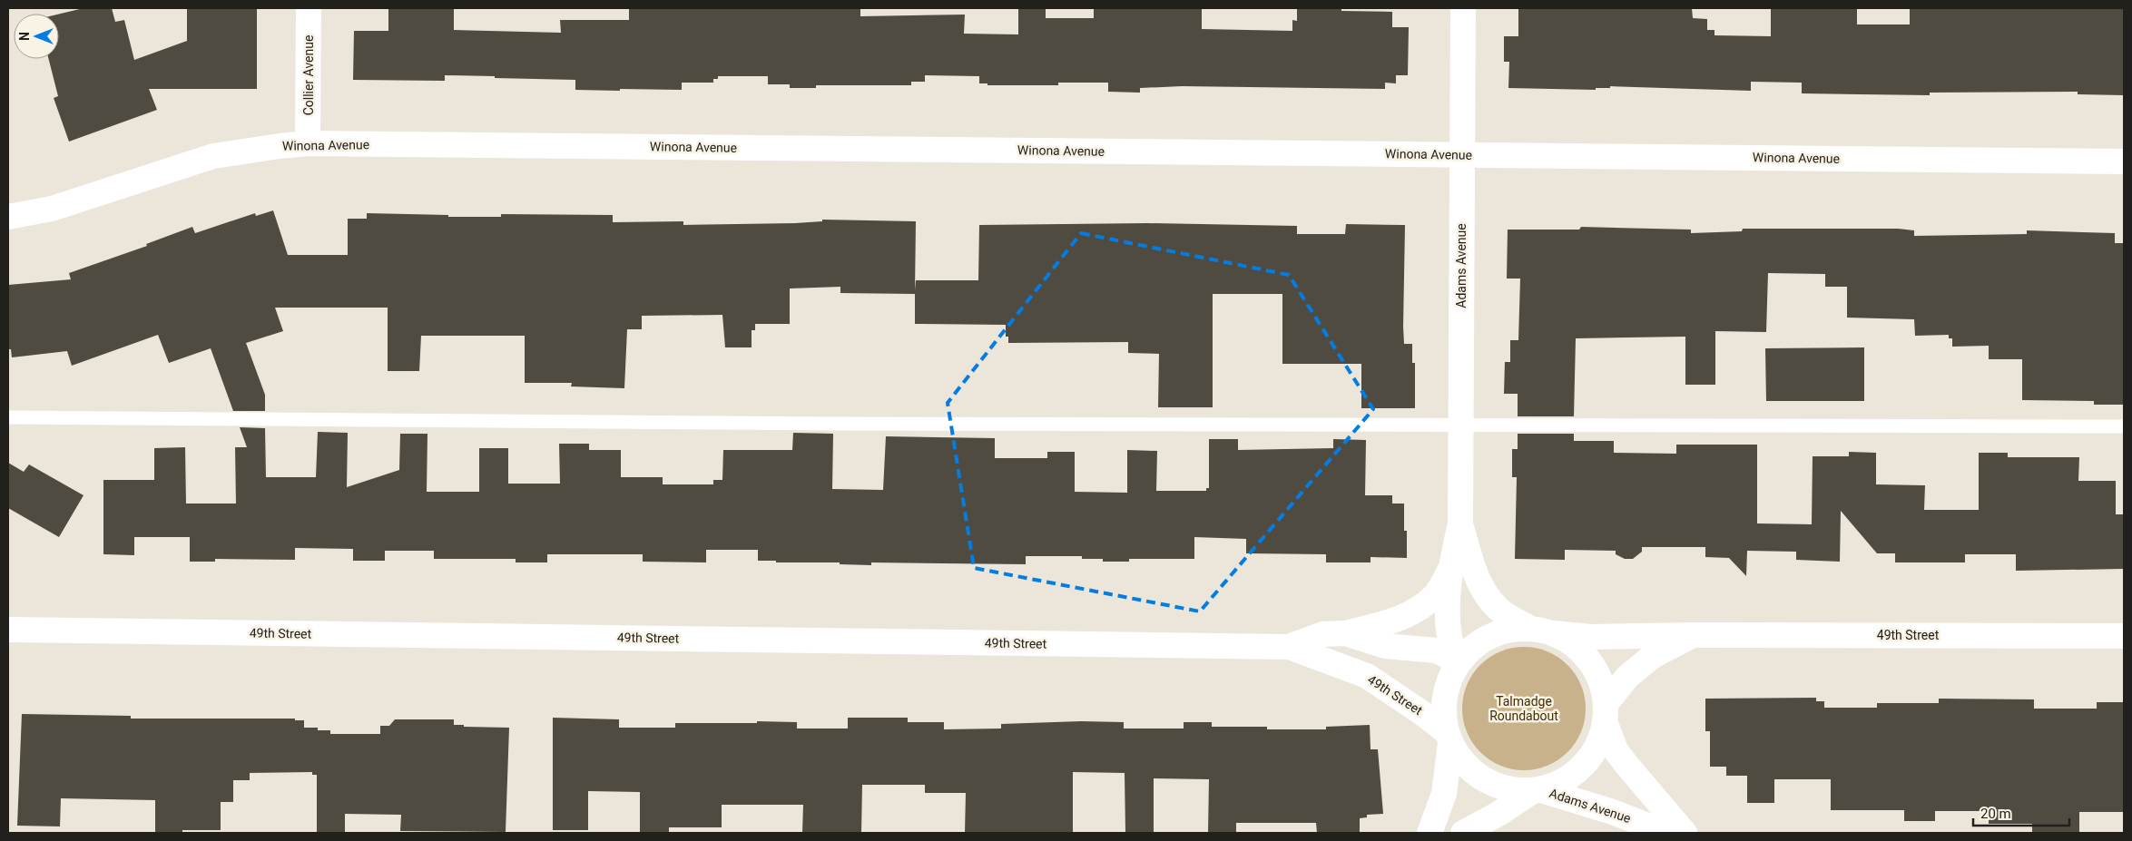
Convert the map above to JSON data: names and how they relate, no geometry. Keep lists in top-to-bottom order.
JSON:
{
  "streets": {
    "street": [
      "Collier Avenue",
      "Winona Avenue",
      "Adams Avenue",
      "49th Street"
    ]
  },
  "crossings": [
    ["Collier Avenue", "Winona Avenue"],
    ["Winona Avenue", "Adams Avenue"],
    ["Adams Avenue", "49th Street"]
  ],
  "parks": ["Talmadge Roundabout"],
  "scale_bar": "20 m",
  "north": "left"
}
